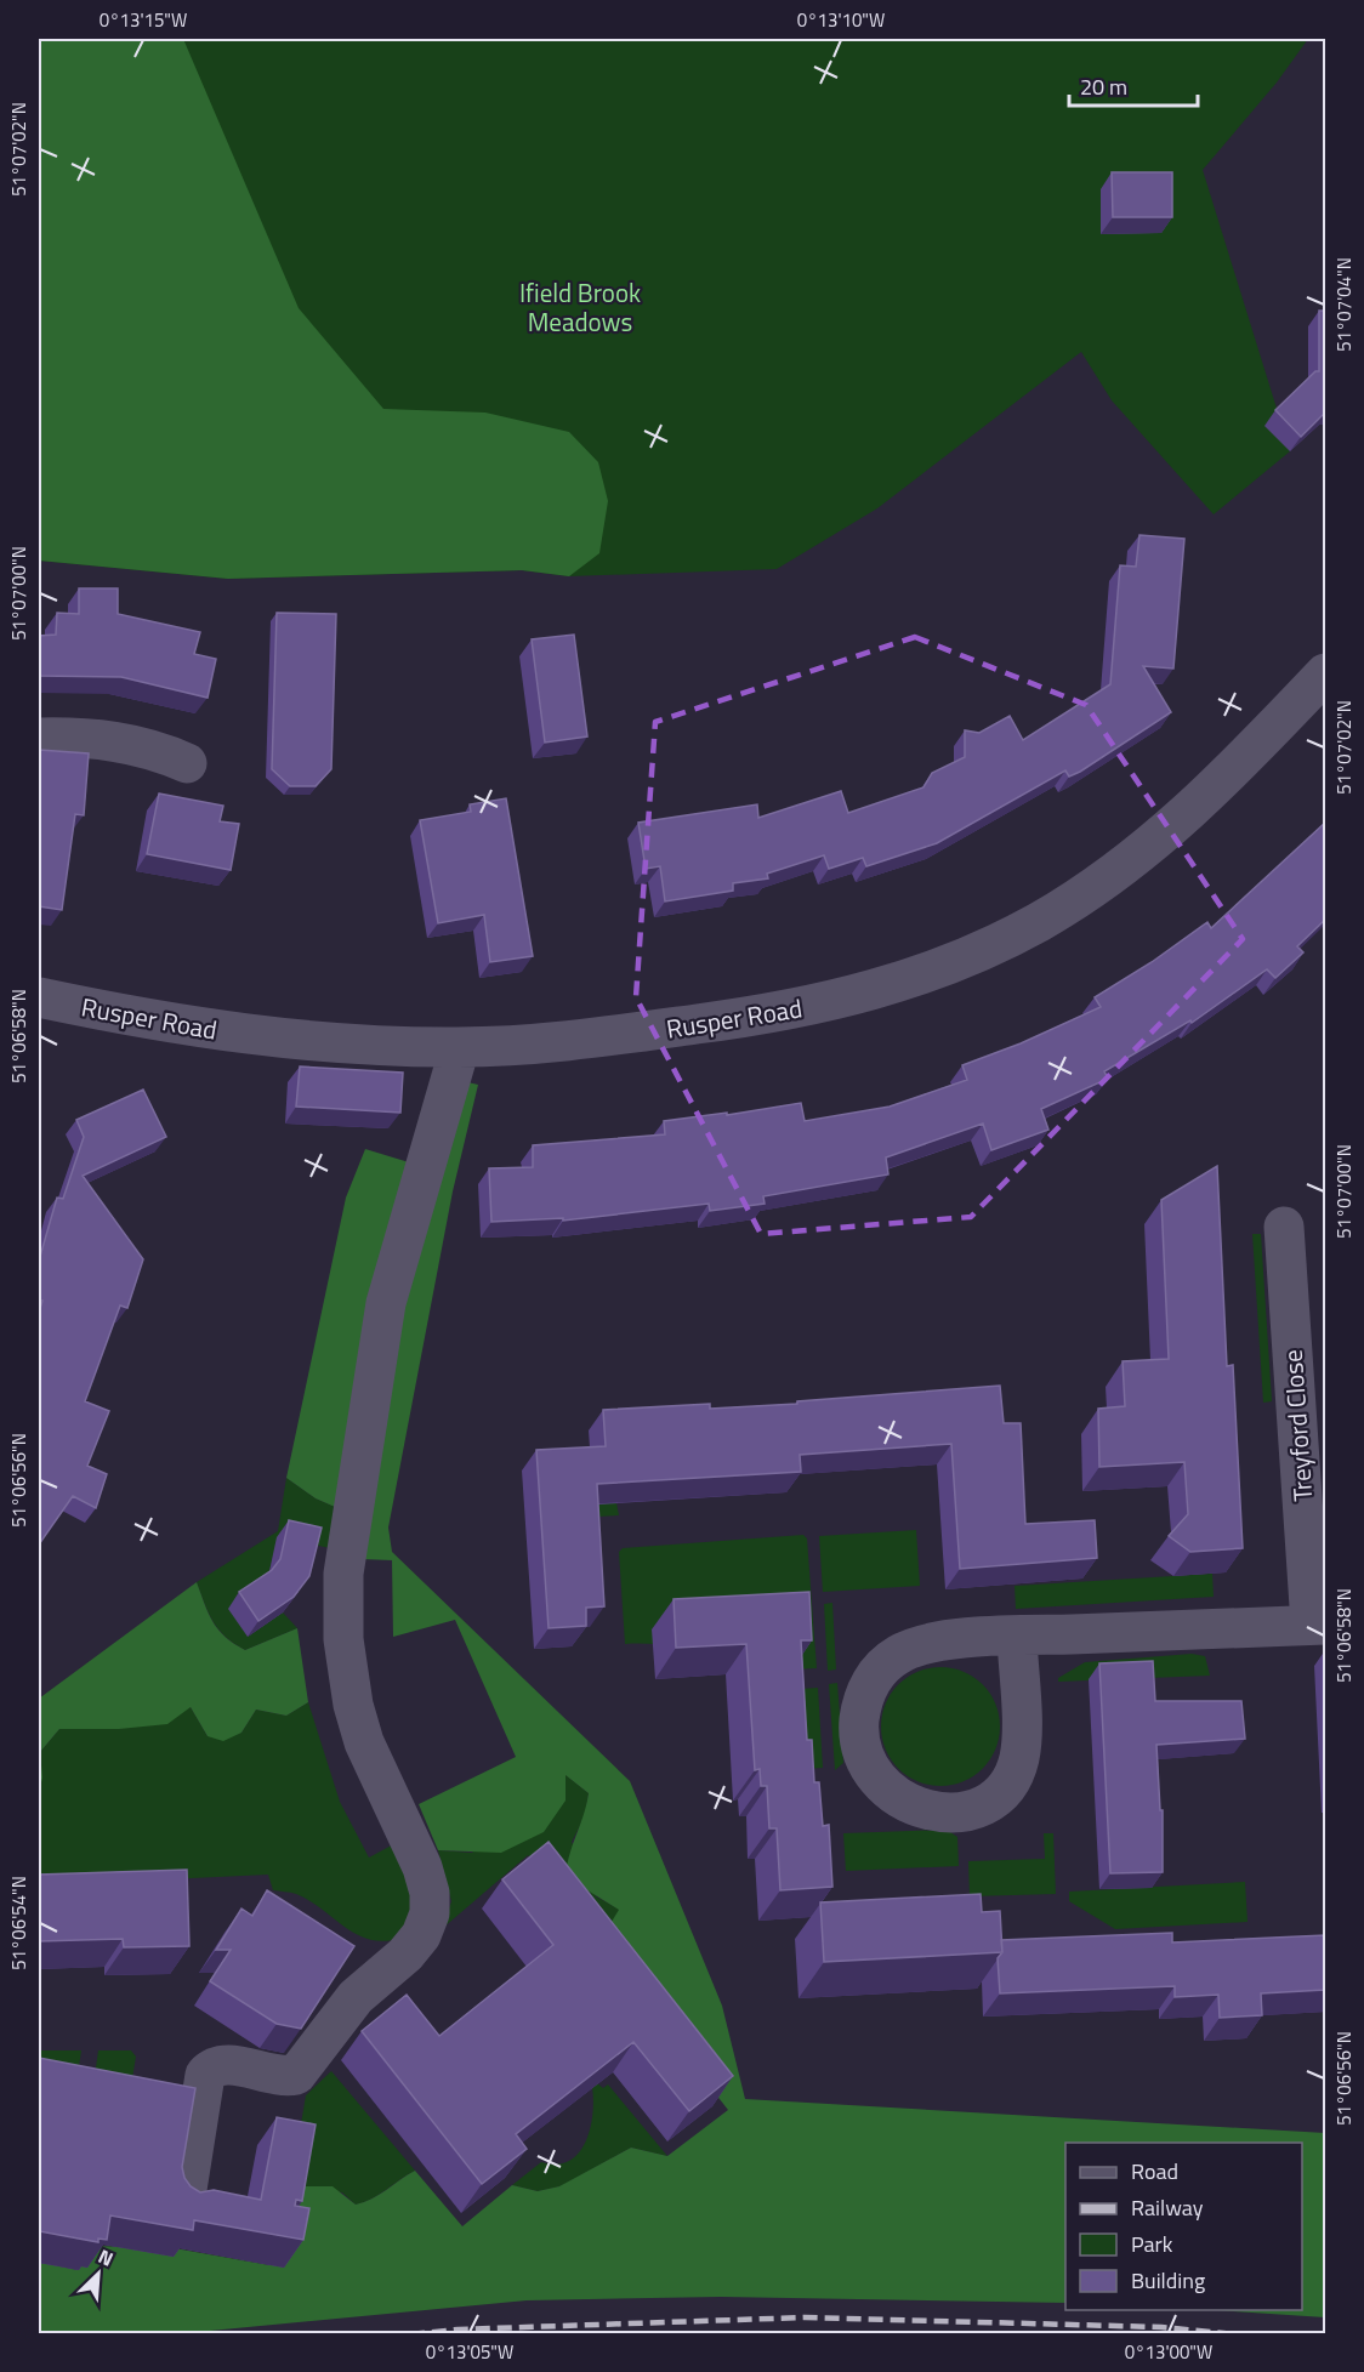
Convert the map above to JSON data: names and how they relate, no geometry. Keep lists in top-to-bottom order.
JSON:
{
  "streets": {
    "street": ["Rusper Road", "Treyford Close"]
  },
  "parks": ["Ifield Brook Meadows"],
  "legend": [
    "Road",
    "Railway",
    "Park",
    "Building"
  ],
  "scale_bar": "20 m",
  "north": "top right",
  "coordinates": [
    "0°13'15\"W",
    "0°13'10\"W",
    "51°07'02\"N",
    "51°07'04\"N",
    "51°07'00\"N",
    "51°06'58\"N",
    "51°06'56\"N",
    "51°06'54\"N",
    "0°13'05\"W",
    "0°13'00\"W"
  ]
}
